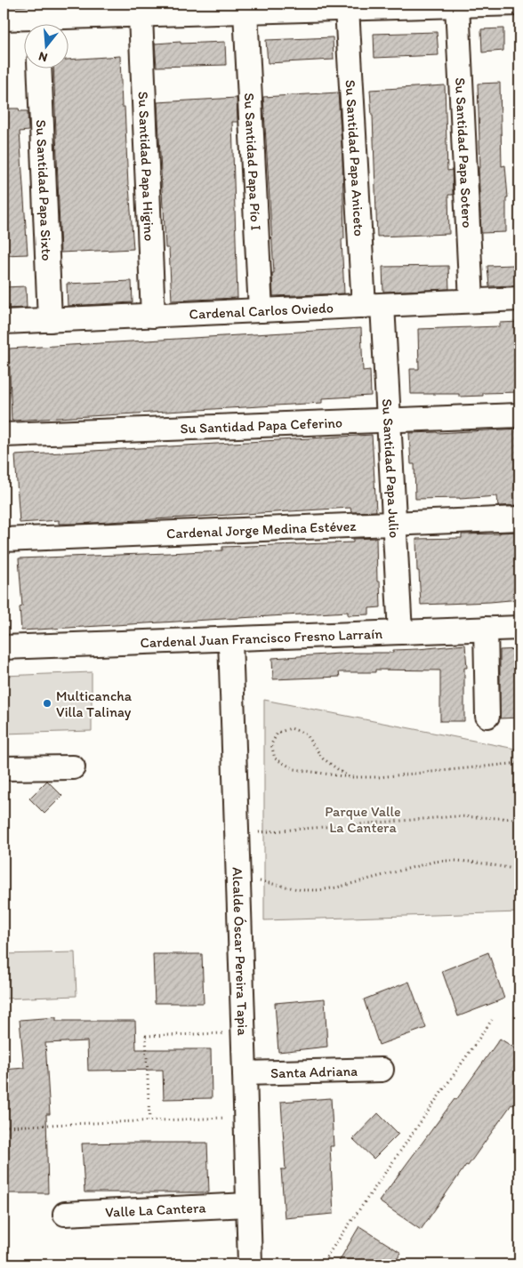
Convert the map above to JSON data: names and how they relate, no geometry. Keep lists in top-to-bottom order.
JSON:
{
  "streets": {
    "street": [
      "Su Santidad Papa Sotero",
      "Su Santidad Papa Aniceto",
      "Su Santidad Papa Pío I",
      "Su Santidad Papa Higino",
      "Su Santidad Papa Sixto",
      "Cardenal Carlos Oviedo",
      "Su Santidad Papa Ceferino",
      "Su Santidad Papa Julio",
      "Cardenal Jorge Medina Estévez",
      "Cardenal Juan Francisco Fresno Larraín",
      "Alcalde Óscar Pereira Tapia",
      "Santa Adriana",
      "Valle La Cantera"
    ]
  },
  "crossings": [
    ["Su Santidad Papa Sotero", "Cardenal Carlos Oviedo"],
    ["Su Santidad Papa Aniceto", "Cardenal Carlos Oviedo"],
    ["Su Santidad Papa Aniceto", "Su Santidad Papa Julio"],
    ["Su Santidad Papa Pío I", "Cardenal Carlos Oviedo"],
    ["Su Santidad Papa Higino", "Cardenal Carlos Oviedo"],
    ["Su Santidad Papa Sixto", "Cardenal Carlos Oviedo"],
    ["Cardenal Carlos Oviedo", "Su Santidad Papa Julio"],
    ["Su Santidad Papa Ceferino", "Su Santidad Papa Julio"],
    ["Su Santidad Papa Julio", "Cardenal Jorge Medina Estévez"],
    ["Su Santidad Papa Julio", "Cardenal Juan Francisco Fresno Larraín"],
    ["Cardenal Juan Francisco Fresno Larraín", "Alcalde Óscar Pereira Tapia"],
    ["Alcalde Óscar Pereira Tapia", "Santa Adriana"],
    ["Alcalde Óscar Pereira Tapia", "Valle La Cantera"]
  ],
  "parks": ["Parque Valle La Cantera"],
  "places": ["Multicancha Villa Talinay"],
  "north": "bottom"
}
